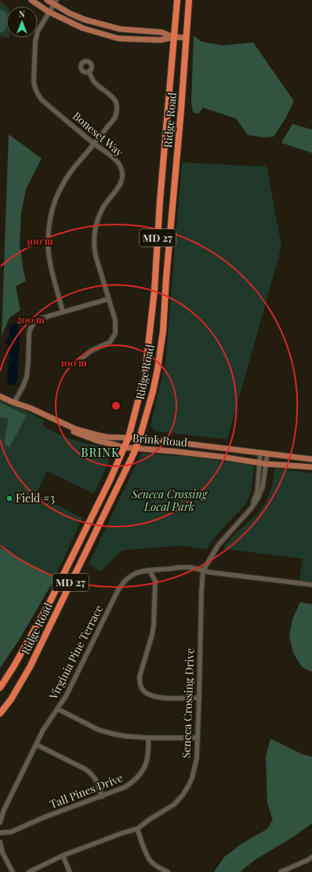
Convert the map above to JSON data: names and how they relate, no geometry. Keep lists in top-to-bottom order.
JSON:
{
  "streets": {
    "highway": ["Ridge Road", "MD 27"],
    "main road": ["Brink Road"],
    "street": [
      "Boneset Way",
      "Virginia Pine Terrace",
      "Seneca Crossing Drive",
      "Tall Pines Drive"
    ]
  },
  "crossings": [
    ["Ridge Road", "Brink Road"],
    ["Brink Road", "Seneca Crossing Drive"],
    ["Virginia Pine Terrace", "Seneca Crossing Drive"]
  ],
  "districts": ["BRINK"],
  "parks": ["Seneca Crossing Local Park"],
  "places": ["Field #3"],
  "north": "top",
  "rings": ["300 m", "200 m", "100 m"]
}
